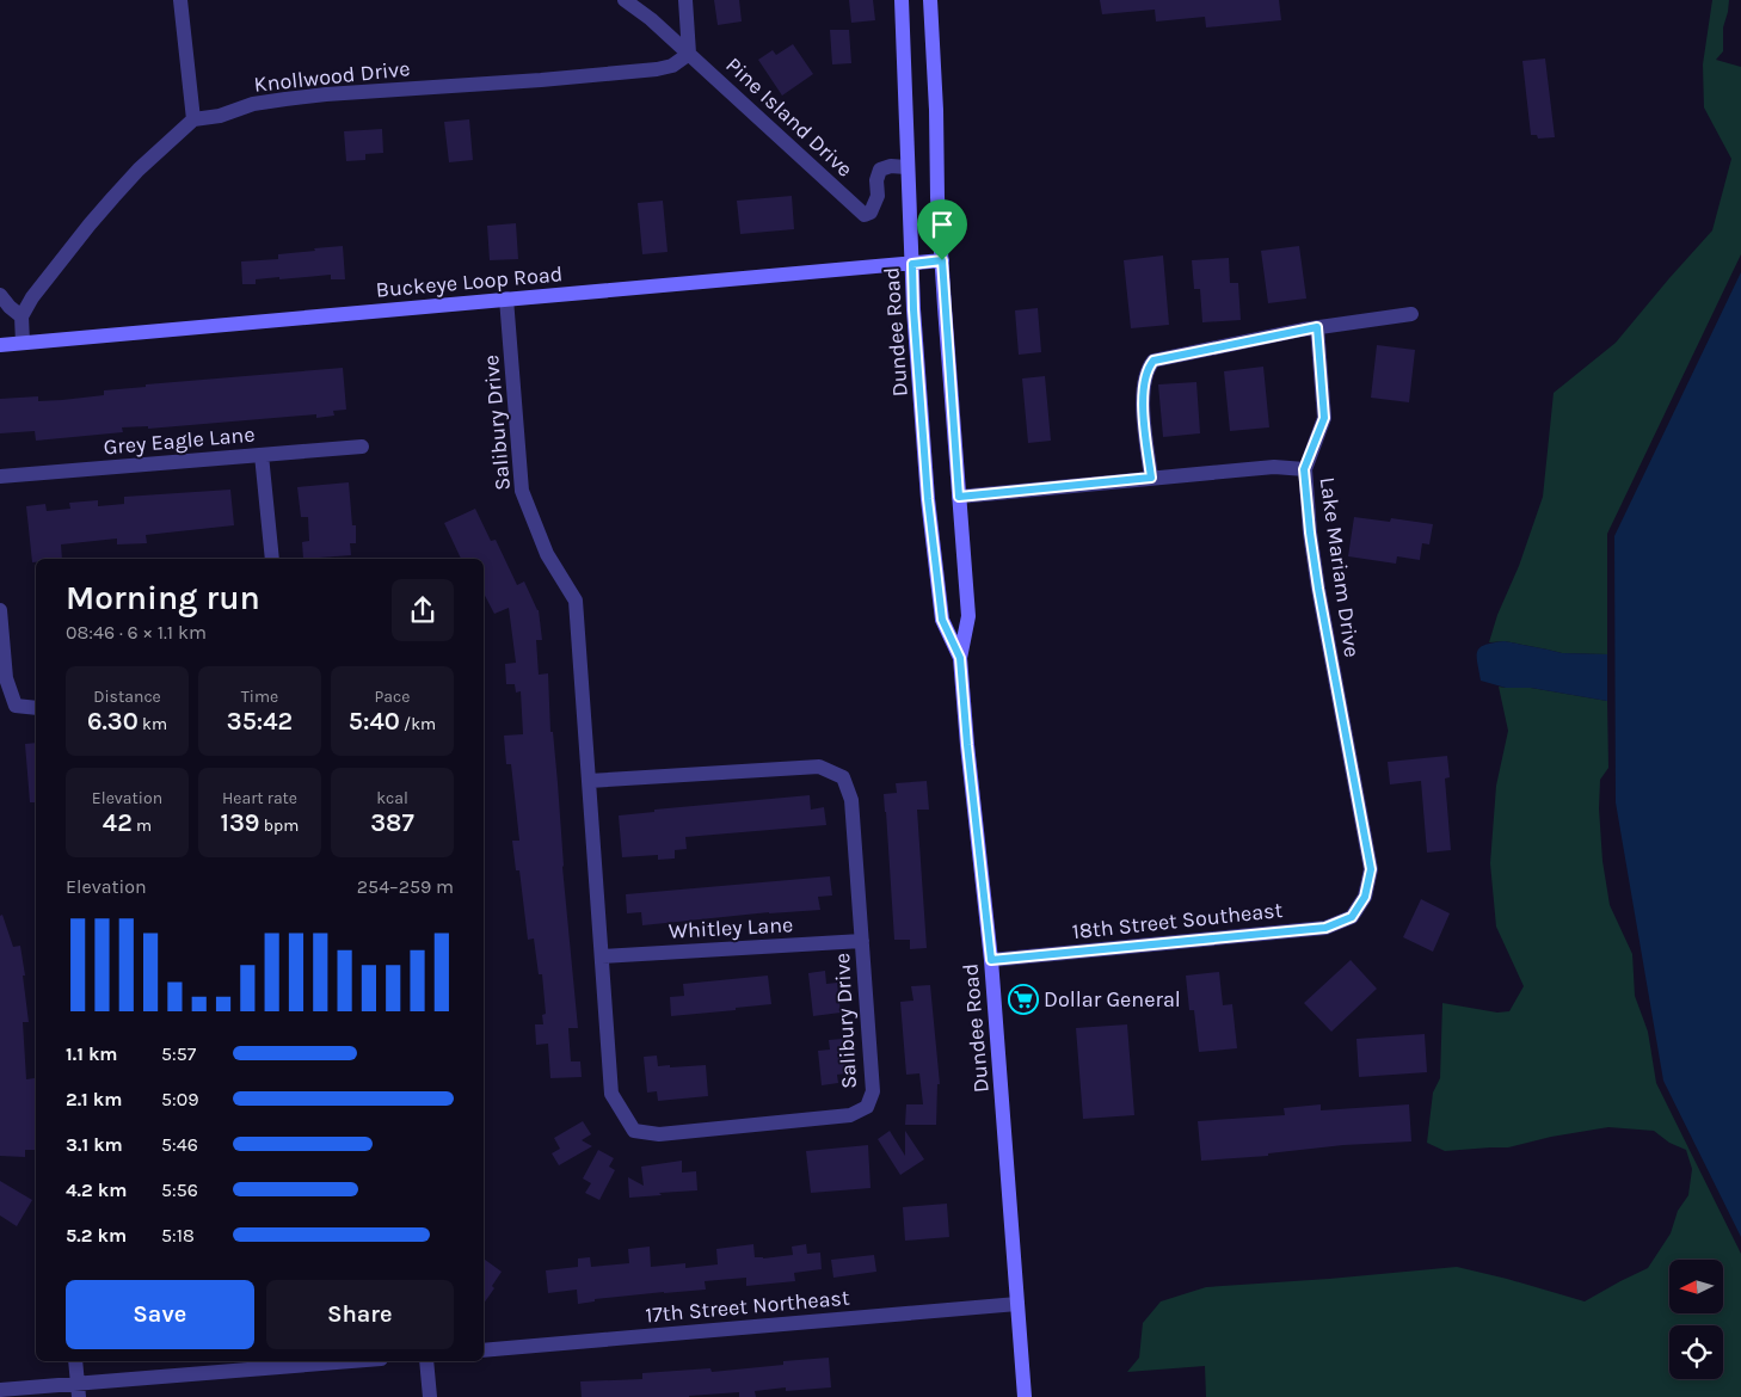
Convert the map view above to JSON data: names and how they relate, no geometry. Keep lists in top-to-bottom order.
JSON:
{
  "streets": {
    "main road": ["Buckeye Loop Road", "Dundee Road"],
    "street": [
      "Knollwood Drive",
      "Pine Island Drive",
      "Salibury Drive",
      "Grey Eagle Lane",
      "Lake Mariam Drive",
      "18th Street Southeast",
      "Whitley Lane",
      "17th Street Northeast"
    ]
  },
  "crossings": [
    ["Knollwood Drive", "Pine Island Drive"],
    ["Pine Island Drive", "Dundee Road"],
    ["Buckeye Loop Road", "Dundee Road"],
    ["Buckeye Loop Road", "Salibury Drive"],
    ["Dundee Road", "Lake Mariam Drive"],
    ["Dundee Road", "18th Street Southeast"],
    ["Dundee Road", "17th Street Northeast"],
    ["Salibury Drive", "Whitley Lane"],
    ["Lake Mariam Drive", "18th Street Southeast"]
  ],
  "places": {
    "supermarket": ["Dollar General"]
  },
  "north": "left",
  "page": {
    "heading": ["Morning run", "08:46 · 6 × 1.1 km"],
    "stats": [
      ["Distance", "6.30 km"],
      ["Time", "35:42"],
      ["Pace", "5:40 /km"],
      ["Elevation", "42 m"],
      ["Heart rate", "139 bpm"],
      ["kcal", "387"]
    ],
    "chart": ["Elevation", "254–259 m"],
    "list": [
      {
        "name": "1.1 km",
        "note": "5:57"
      },
      {
        "name": "2.1 km",
        "note": "5:09"
      },
      {
        "name": "3.1 km",
        "note": "5:46"
      },
      {
        "name": "4.2 km",
        "note": "5:56"
      },
      {
        "name": "5.2 km",
        "note": "5:18"
      }
    ],
    "buttons": ["Save", "Share"]
  }
}
